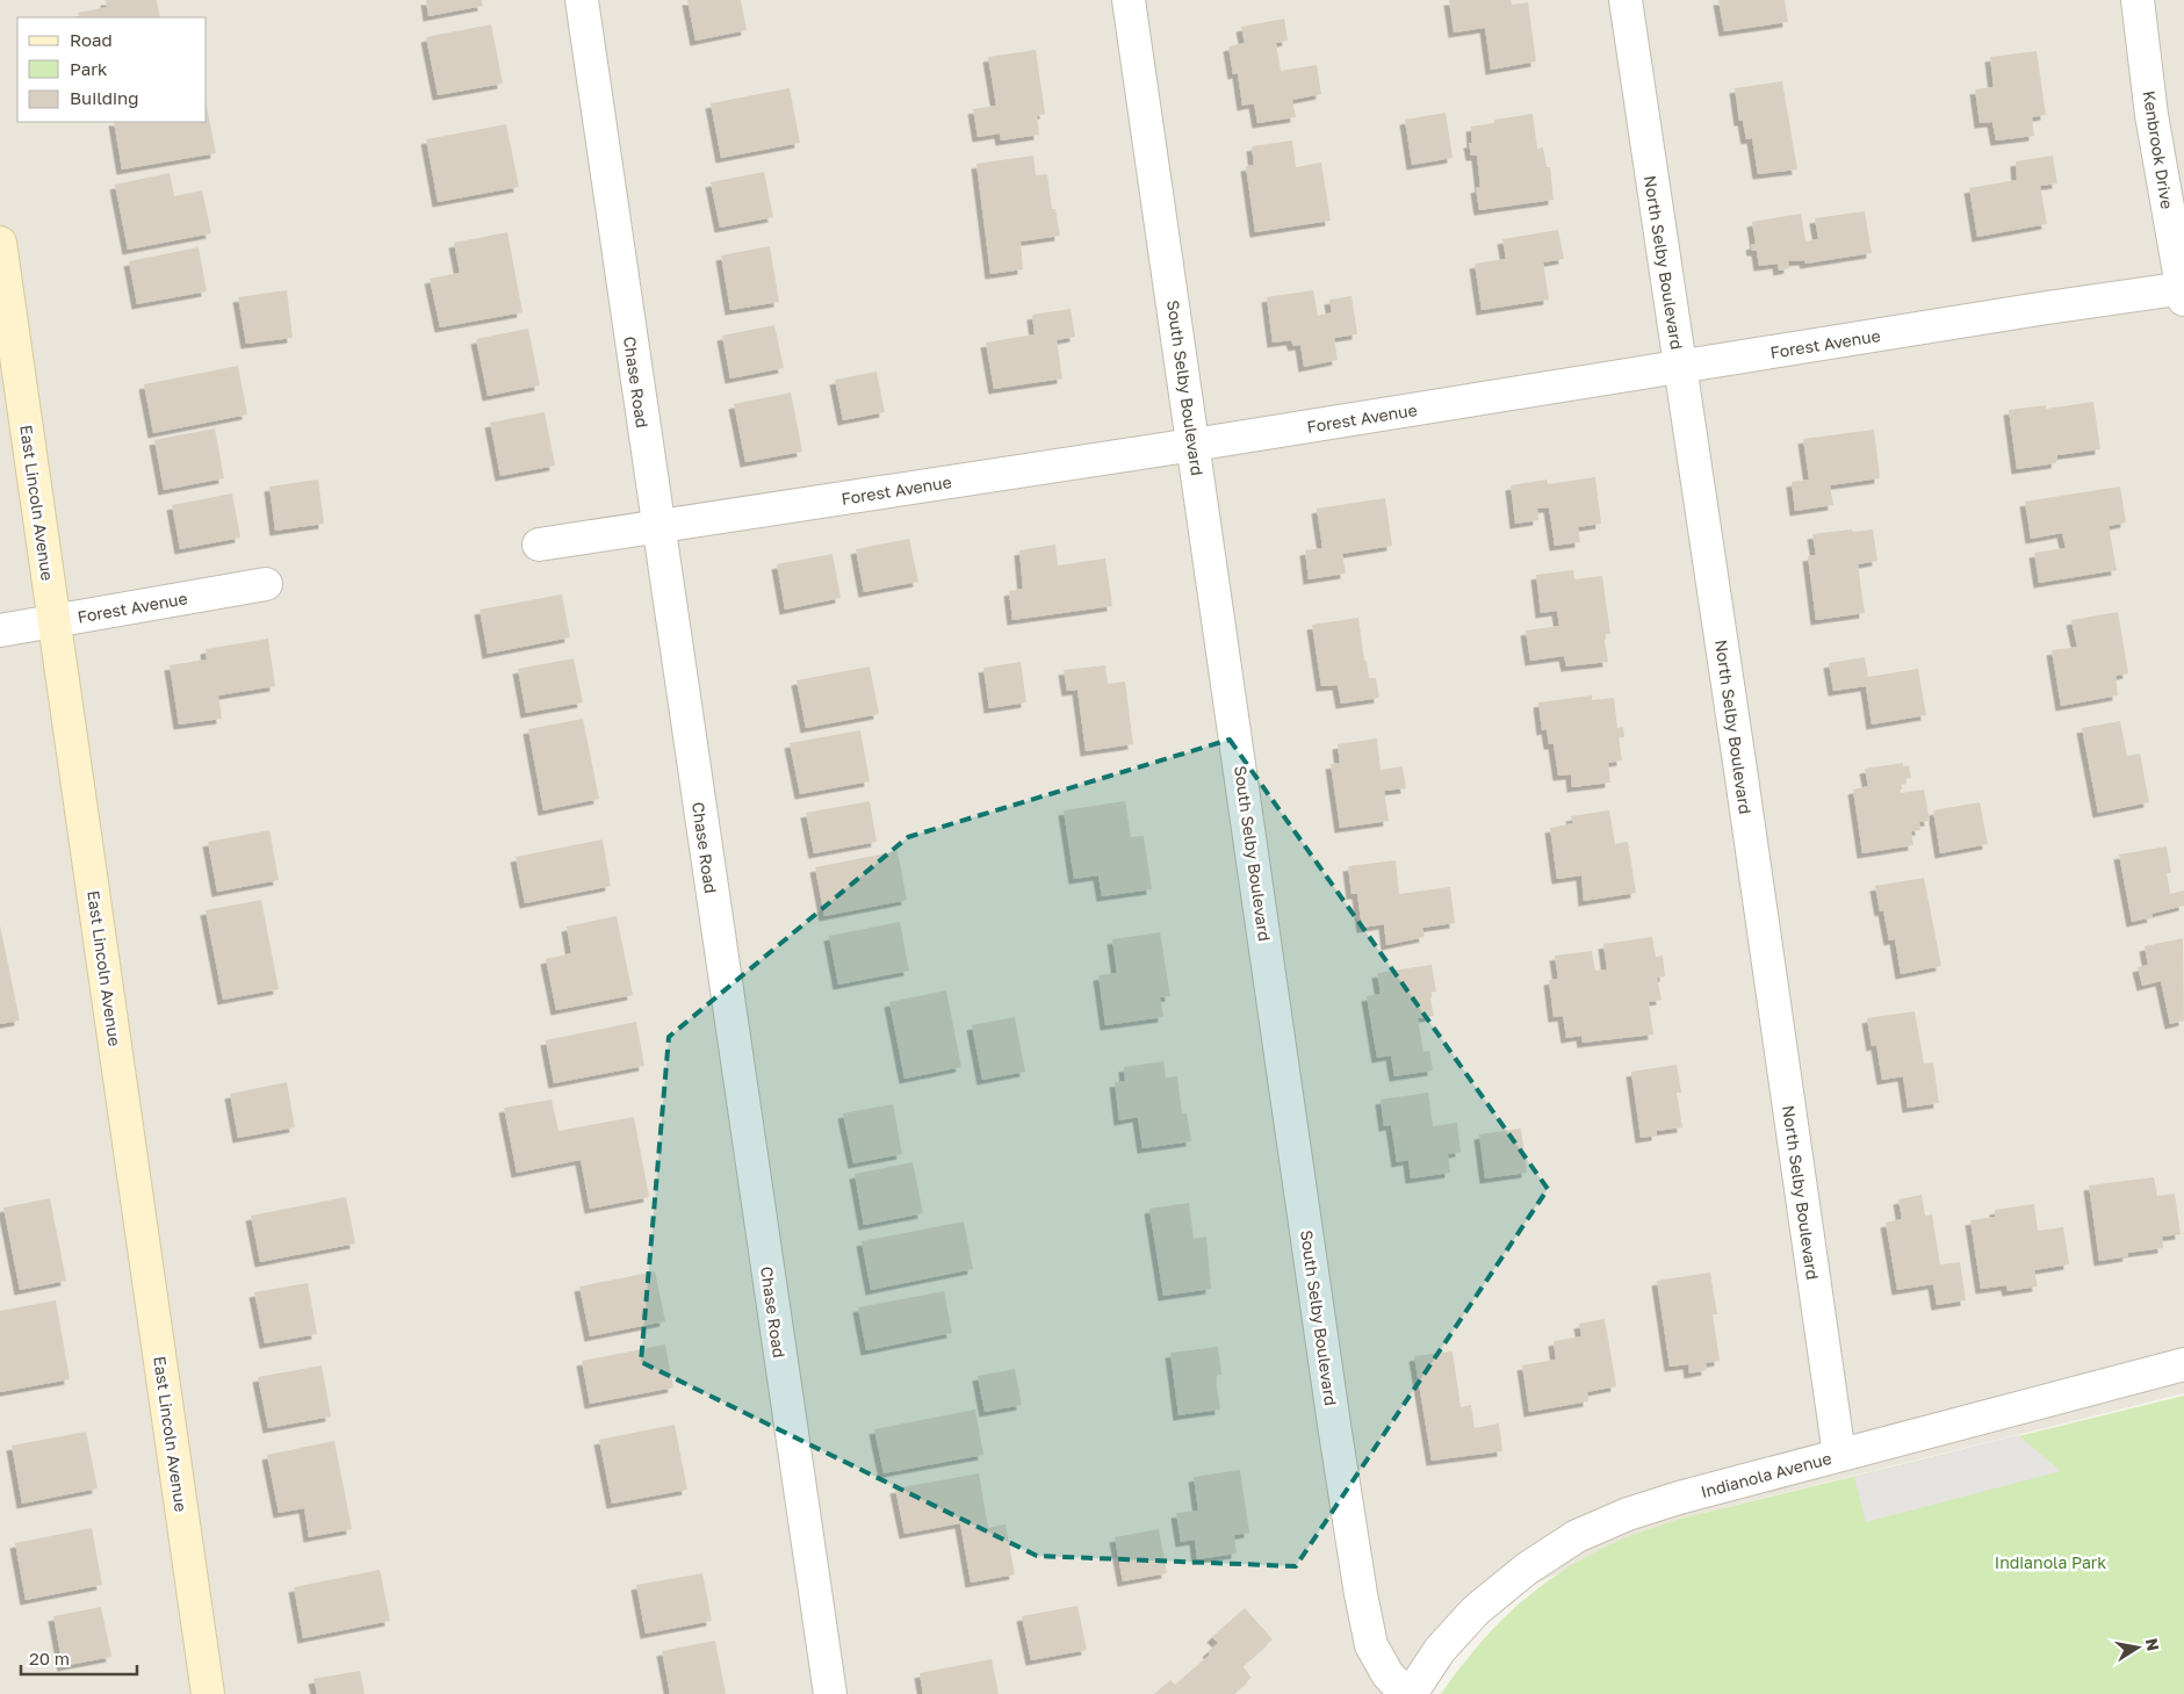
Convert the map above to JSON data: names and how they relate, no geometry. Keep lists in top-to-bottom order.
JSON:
{
  "streets": {
    "main road": ["East Lincoln Avenue"],
    "street": [
      "Kenbrook Drive",
      "North Selby Boulevard",
      "Forest Avenue",
      "Chase Road",
      "South Selby Boulevard",
      "Indianola Avenue"
    ]
  },
  "crossings": [
    ["Kenbrook Drive", "Forest Avenue"],
    ["North Selby Boulevard", "Forest Avenue"],
    ["North Selby Boulevard", "Indianola Avenue"],
    ["Forest Avenue", "Chase Road"],
    ["Forest Avenue", "South Selby Boulevard"],
    ["Forest Avenue", "East Lincoln Avenue"],
    ["South Selby Boulevard", "Indianola Avenue"]
  ],
  "parks": ["Indianola Park"],
  "legend": ["Road", "Park", "Building"],
  "scale_bar": "20 m",
  "north": "right"
}
